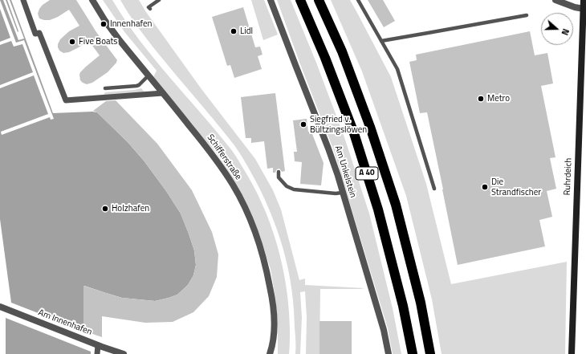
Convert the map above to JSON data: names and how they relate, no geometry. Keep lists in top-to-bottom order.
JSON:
{
  "streets": {
    "highway": ["A 40"],
    "main road": ["Ruhrdeich"],
    "street": ["Schifferstraße", "Am Unkelstein", "Am Innenhafen"]
  },
  "places": [
    "Innenhafen",
    "Lidl",
    "Five Boats",
    "Metro",
    "Siegfried v. Bültzingslöwen",
    "Die Strandfischer",
    "Holzhafen"
  ],
  "north": "right"
}
